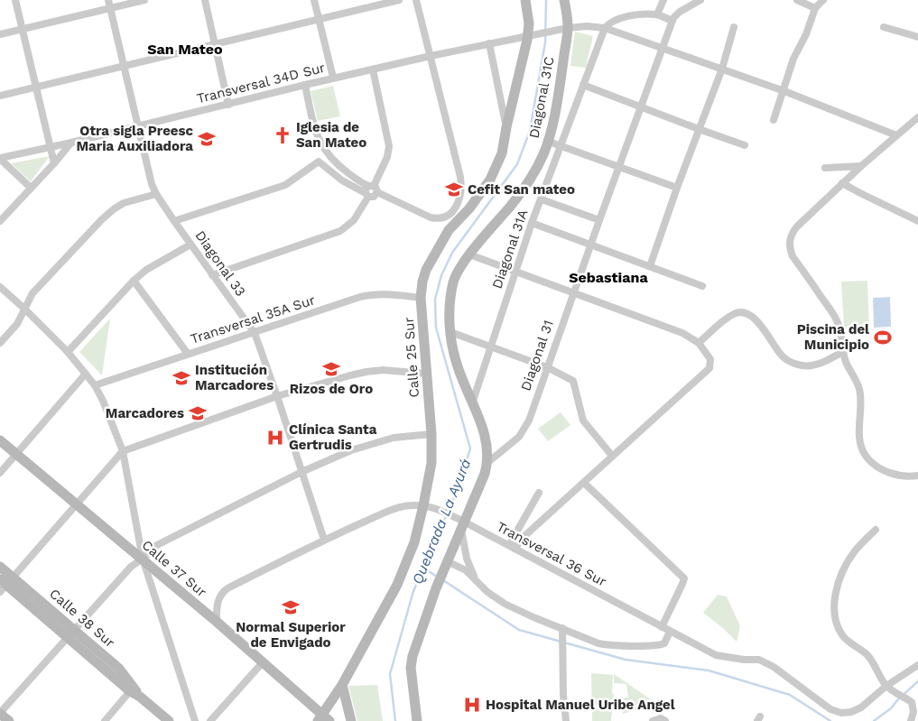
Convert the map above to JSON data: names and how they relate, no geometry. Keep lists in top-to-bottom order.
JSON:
{
  "streets": {
    "main road": [
      "Diagonal 31C",
      "Calle 25 Sur",
      "Calle 37 Sur",
      "Calle 38 Sur"
    ],
    "street": [
      "Transversal 34D Sur",
      "Diagonal 31A",
      "Diagonal 33",
      "Transversal 35A Sur",
      "Diagonal 31",
      "Transversal 36 Sur"
    ]
  },
  "crossings": [
    ["Transversal 34D Sur", "Diagonal 31C"],
    ["Transversal 34D Sur", "Diagonal 31A"],
    ["Transversal 34D Sur", "Diagonal 33"],
    ["Transversal 34D Sur", "Calle 25 Sur"],
    ["Diagonal 31C", "Diagonal 31A"],
    ["Diagonal 31C", "Diagonal 31"],
    ["Diagonal 33", "Transversal 35A Sur"],
    ["Transversal 35A Sur", "Calle 25 Sur"],
    ["Calle 25 Sur", "Transversal 36 Sur"],
    ["Calle 25 Sur", "Calle 37 Sur"]
  ],
  "districts": ["San Mateo", "Sebastiana"],
  "water": ["Quebrada La Ayurá"],
  "places": {
    "church": ["Iglesia de San Mateo"],
    "school or university": [
      "Otra sigla Preesc Maria Auxiliadora",
      "Cefit San mateo",
      "Rizos de Oro",
      "Institución Marcadores",
      "Marcadores",
      "Normal Superior de Envigado"
    ],
    "sports": ["Piscina del Municipio"],
    "hospital": ["Clínica Santa Gertrudis", "Hospital Manuel Uribe Angel"]
  }
}
